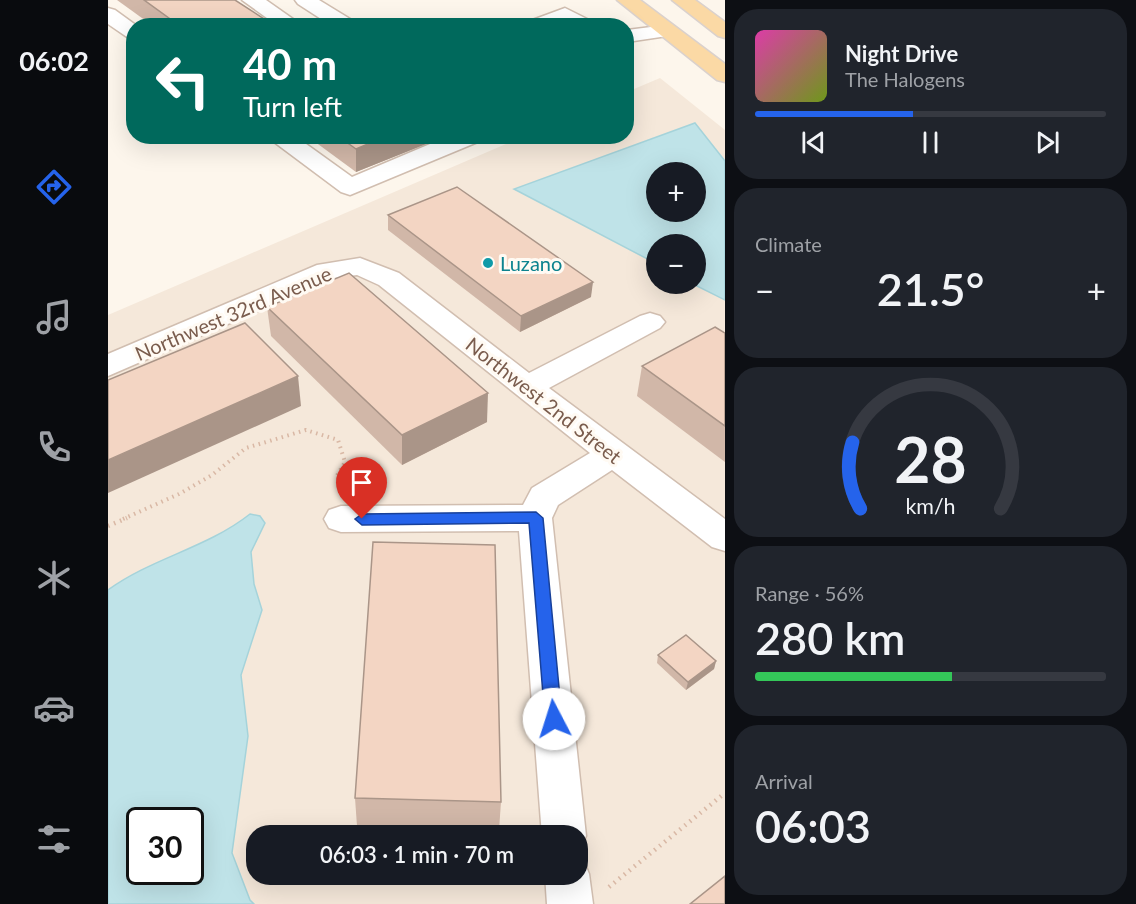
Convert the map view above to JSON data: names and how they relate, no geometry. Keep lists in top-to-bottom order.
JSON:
{
  "streets": {
    "street": ["Northwest 32rd Avenue", "Northwest 2nd Street"]
  },
  "crossings": [
    ["Northwest 32rd Avenue", "Northwest 2nd Street"]
  ],
  "places": ["Luzano"],
  "page": {
    "tabs": "06:02",
    "turn": ["40 m", "Turn left"],
    "song": ["Night Drive", "The Halogens"],
    "map_buttons": ["+", "−"],
    "tile": [
      "Climate",
      ["Range · 56%", "280 km"],
      ["Arrival", "06:03"]
    ],
    "heat": ["−", "21.5°", "+"],
    "limit": "30",
    "trip": "06:03 · 1 min · 70 m",
    "gauge": ["28", "km/h"]
  }
}
